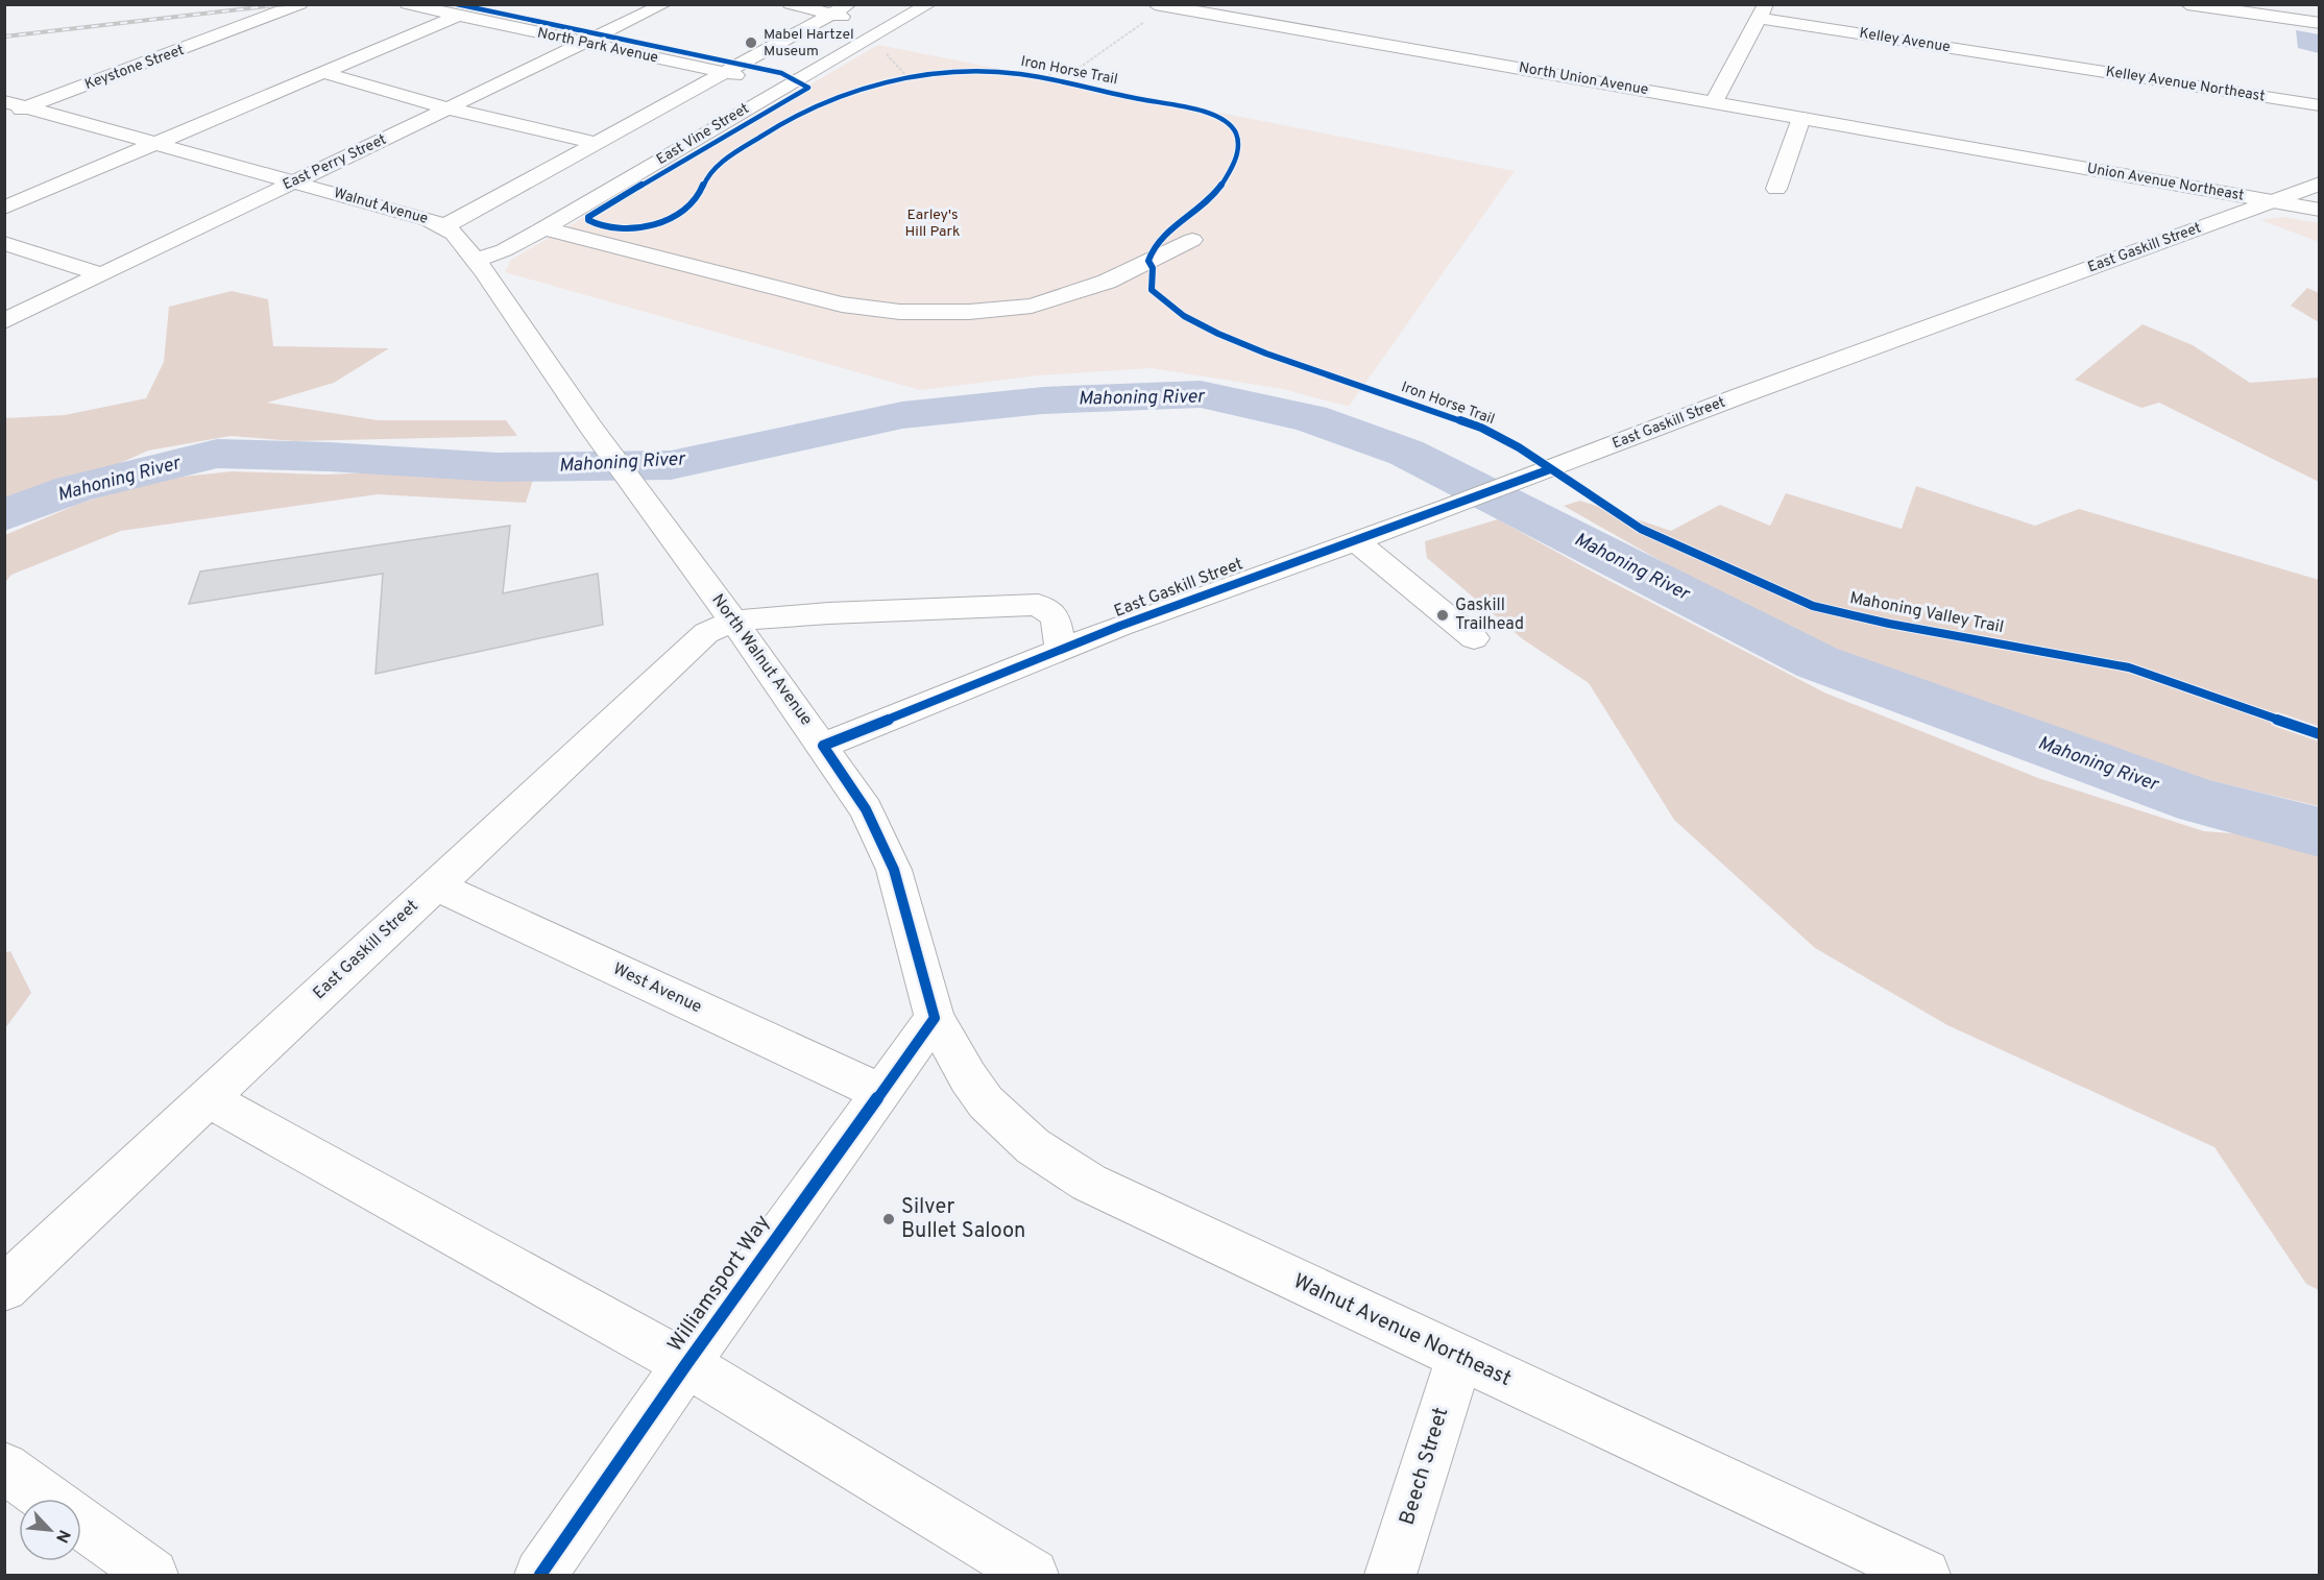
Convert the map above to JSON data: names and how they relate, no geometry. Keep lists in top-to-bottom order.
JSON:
{
  "streets": {
    "street": [
      "Kelley Avenue",
      "North Park Avenue",
      "Keystone Street",
      "North Union Avenue",
      "Kelley Avenue Northeast",
      "East Vine Street",
      "East Perry Street",
      "Union Avenue Northeast",
      "Walnut Avenue",
      "East Gaskill Street",
      "North Walnut Avenue",
      "West Avenue",
      "Williamsport Way",
      "Walnut Avenue Northeast",
      "Beech Street"
    ],
    "cycle path": ["Iron Horse Trail"]
  },
  "crossings": [
    ["Kelley Avenue", "Kelley Avenue Northeast"],
    ["North Park Avenue", "East Vine Street"],
    ["North Park Avenue", "East Perry Street"],
    ["Keystone Street", "Walnut Avenue"],
    ["North Union Avenue", "Union Avenue Northeast"],
    ["East Vine Street", "Walnut Avenue"],
    ["East Perry Street", "Walnut Avenue"],
    ["Union Avenue Northeast", "East Gaskill Street"],
    ["Walnut Avenue", "North Walnut Avenue"],
    ["East Gaskill Street", "North Walnut Avenue"],
    ["East Gaskill Street", "West Avenue"],
    ["North Walnut Avenue", "Williamsport Way"],
    ["North Walnut Avenue", "Walnut Avenue Northeast"],
    ["West Avenue", "Williamsport Way"],
    ["Williamsport Way", "Walnut Avenue Northeast"],
    ["Walnut Avenue Northeast", "Beech Street"]
  ],
  "water": ["Mahoning River"],
  "parks": ["Earley's Hill Park"],
  "places": ["Mabel Hartzel Museum", "Gaskill Trailhead", "Silver Bullet Saloon"],
  "north": "bottom right"
}
